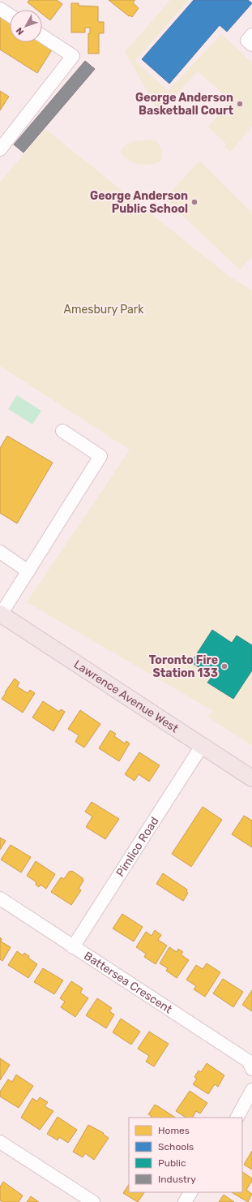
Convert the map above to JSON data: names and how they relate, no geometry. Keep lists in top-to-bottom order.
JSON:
{
  "streets": {
    "main road": ["Lawrence Avenue West"],
    "street": ["Pimlico Road", "Battersea Crescent"]
  },
  "crossings": [
    ["Lawrence Avenue West", "Pimlico Road"],
    ["Pimlico Road", "Battersea Crescent"]
  ],
  "parks": ["Amesbury Park"],
  "places": ["George Anderson Basketball Court", "George Anderson Public School", "Toronto Fire Station 133"],
  "legend": [
    "Homes",
    "Schools",
    "Public",
    "Industry"
  ],
  "north": "bottom left"
}
